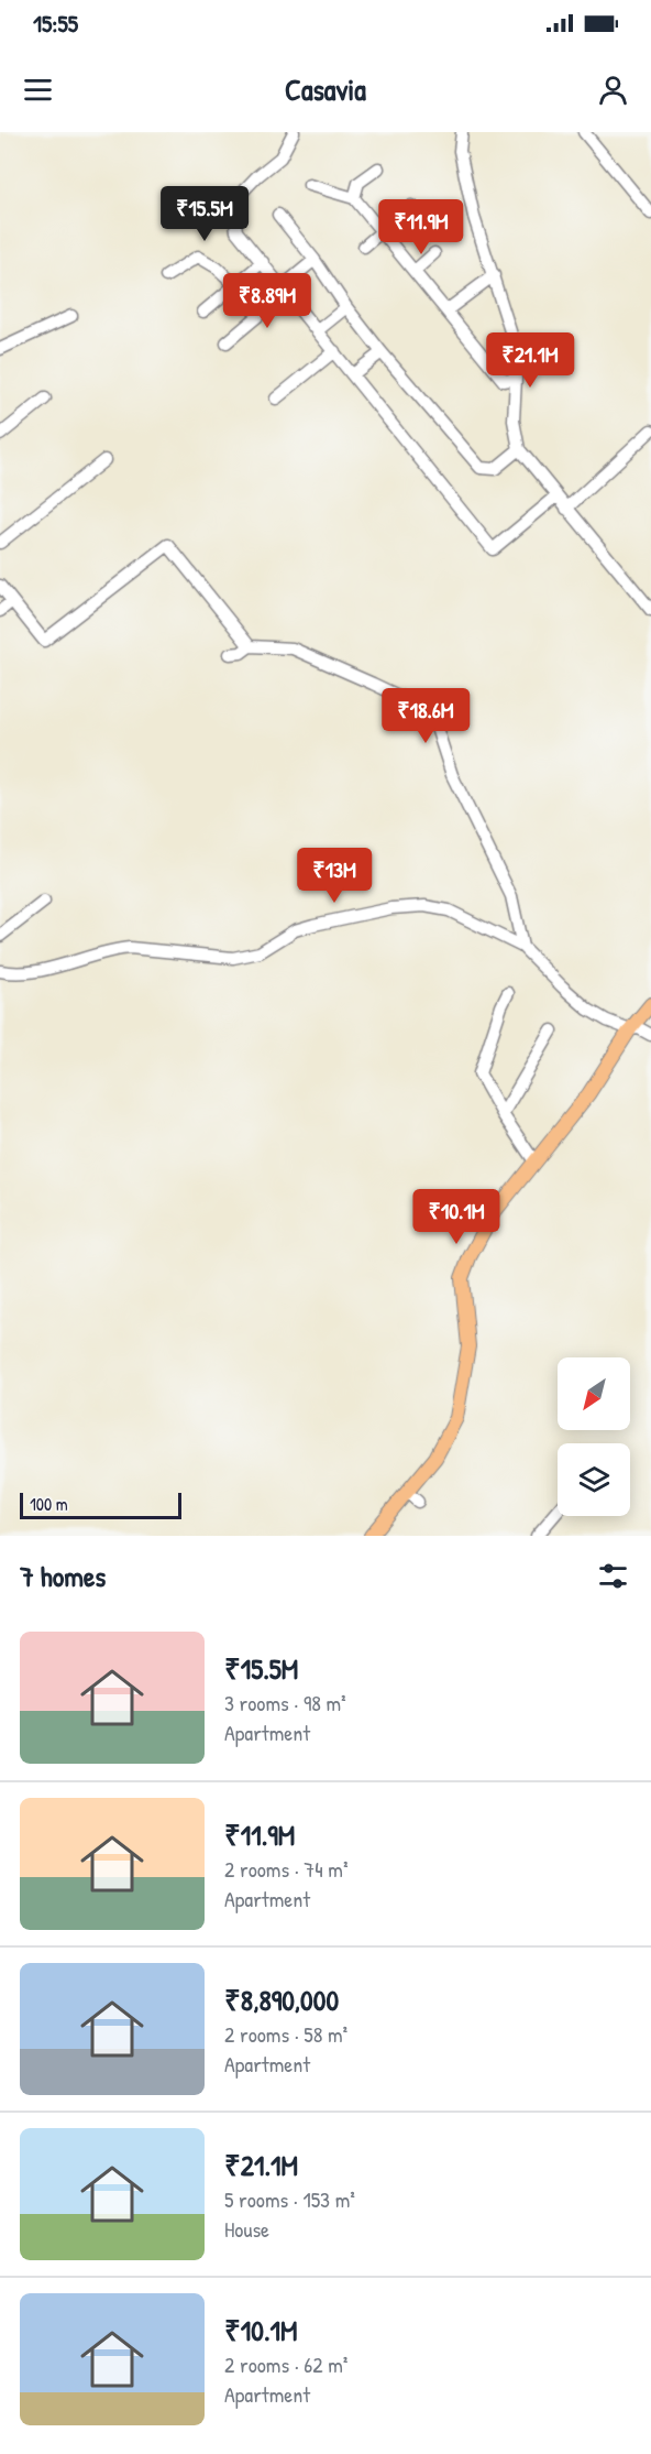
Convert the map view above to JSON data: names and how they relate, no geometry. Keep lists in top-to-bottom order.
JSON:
{
  "scale_bar": "100 m",
  "north": "bottom left",
  "page": {
    "status": "15:55",
    "header": "Casavia",
    "price": [
      "₹15.5M",
      "₹11.9M",
      "₹8.89M",
      "₹21.1M",
      "₹18.6M",
      "₹13M",
      "₹10.1M"
    ],
    "scale": "100 m",
    "heading": "7 homes",
    "list": [
      {
        "name": "₹15.5M",
        "note": "3 rooms · 98 m² · Apartment"
      },
      {
        "name": "₹11.9M",
        "note": "2 rooms · 74 m² · Apartment"
      },
      {
        "name": "₹8,890,000",
        "note": "2 rooms · 58 m² · Apartment"
      },
      {
        "name": "₹21.1M",
        "note": "5 rooms · 153 m² · House"
      },
      {
        "name": "₹10.1M",
        "note": "2 rooms · 62 m² · Apartment"
      }
    ]
  }
}
